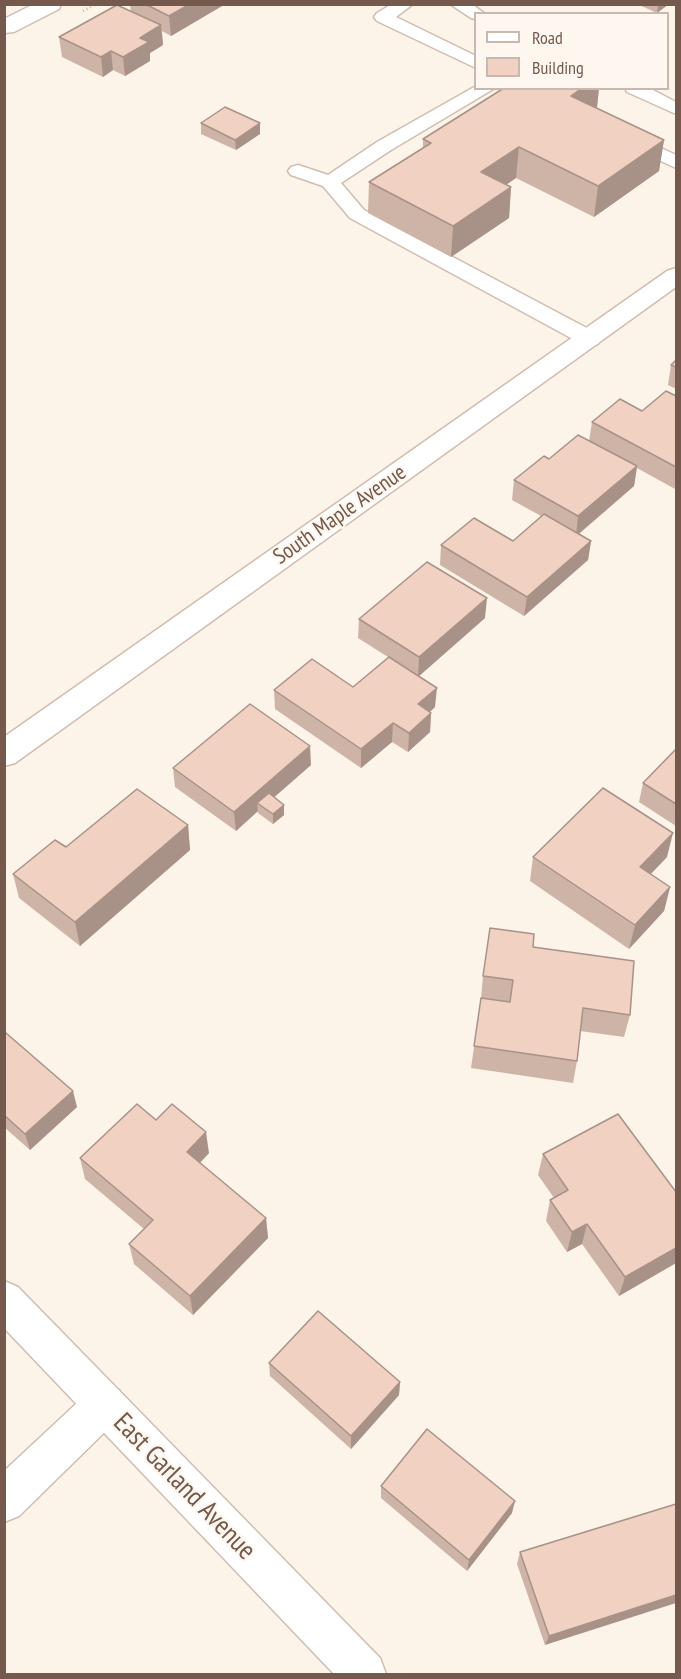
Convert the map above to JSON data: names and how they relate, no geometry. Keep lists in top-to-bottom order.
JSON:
{
  "streets": {
    "main road": ["South Maple Avenue", "East Garland Avenue"]
  },
  "legend": ["Road", "Building"]
}
